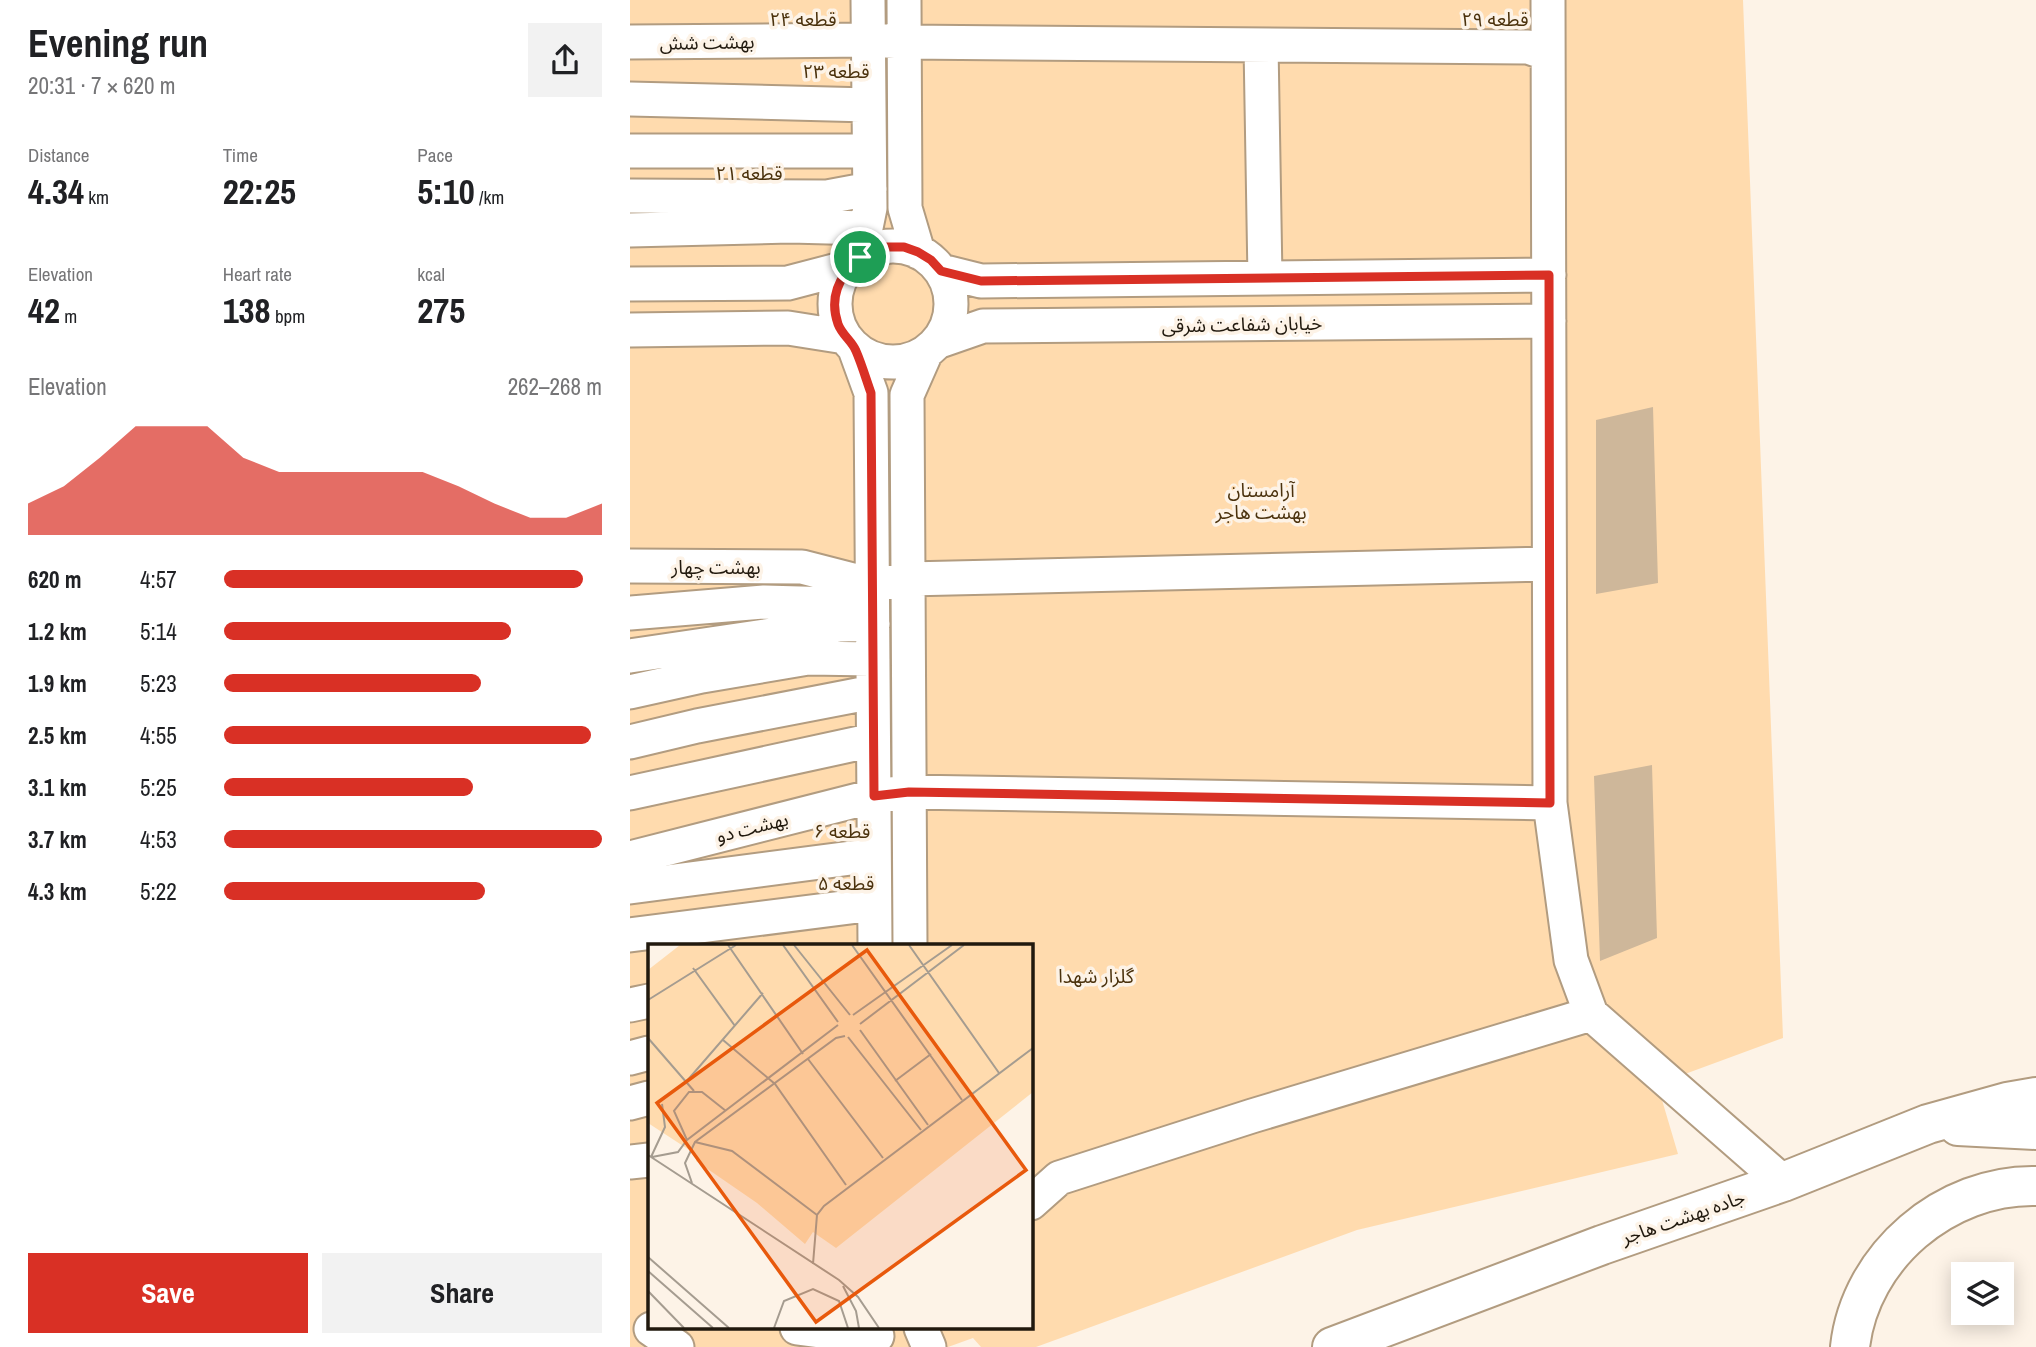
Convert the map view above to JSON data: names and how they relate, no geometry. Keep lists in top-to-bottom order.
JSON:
{
  "streets": {
    "main road": ["جاده بهشت هاجر"],
    "street": [
      "بهشت شش",
      "خیابان شفاعت شرقی",
      "بهشت چهار",
      "بهشت دو"
    ]
  },
  "parks": [
    "قطعه ۲۴",
    "قطعه ۲۹",
    "قطعه ۲۳",
    "قطعه ۲۱",
    "آرامستان بهشت هاجر",
    "قطعه ۶",
    "قطعه ۵",
    "گلزار شهدا"
  ],
  "page": {
    "heading": ["Evening run", "20:31 · 7 × 620 m"],
    "stats": [
      ["Distance", "4.34 km"],
      ["Time", "22:25"],
      ["Pace", "5:10 /km"],
      ["Elevation", "42 m"],
      ["Heart rate", "138 bpm"],
      ["kcal", "275"]
    ],
    "chart": ["Elevation", "262–268 m"],
    "list": [
      {
        "name": "620 m",
        "note": "4:57"
      },
      {
        "name": "1.2 km",
        "note": "5:14"
      },
      {
        "name": "1.9 km",
        "note": "5:23"
      },
      {
        "name": "2.5 km",
        "note": "4:55"
      },
      {
        "name": "3.1 km",
        "note": "5:25"
      },
      {
        "name": "3.7 km",
        "note": "4:53"
      },
      {
        "name": "4.3 km",
        "note": "5:22"
      }
    ],
    "buttons": ["Save", "Share"]
  }
}
